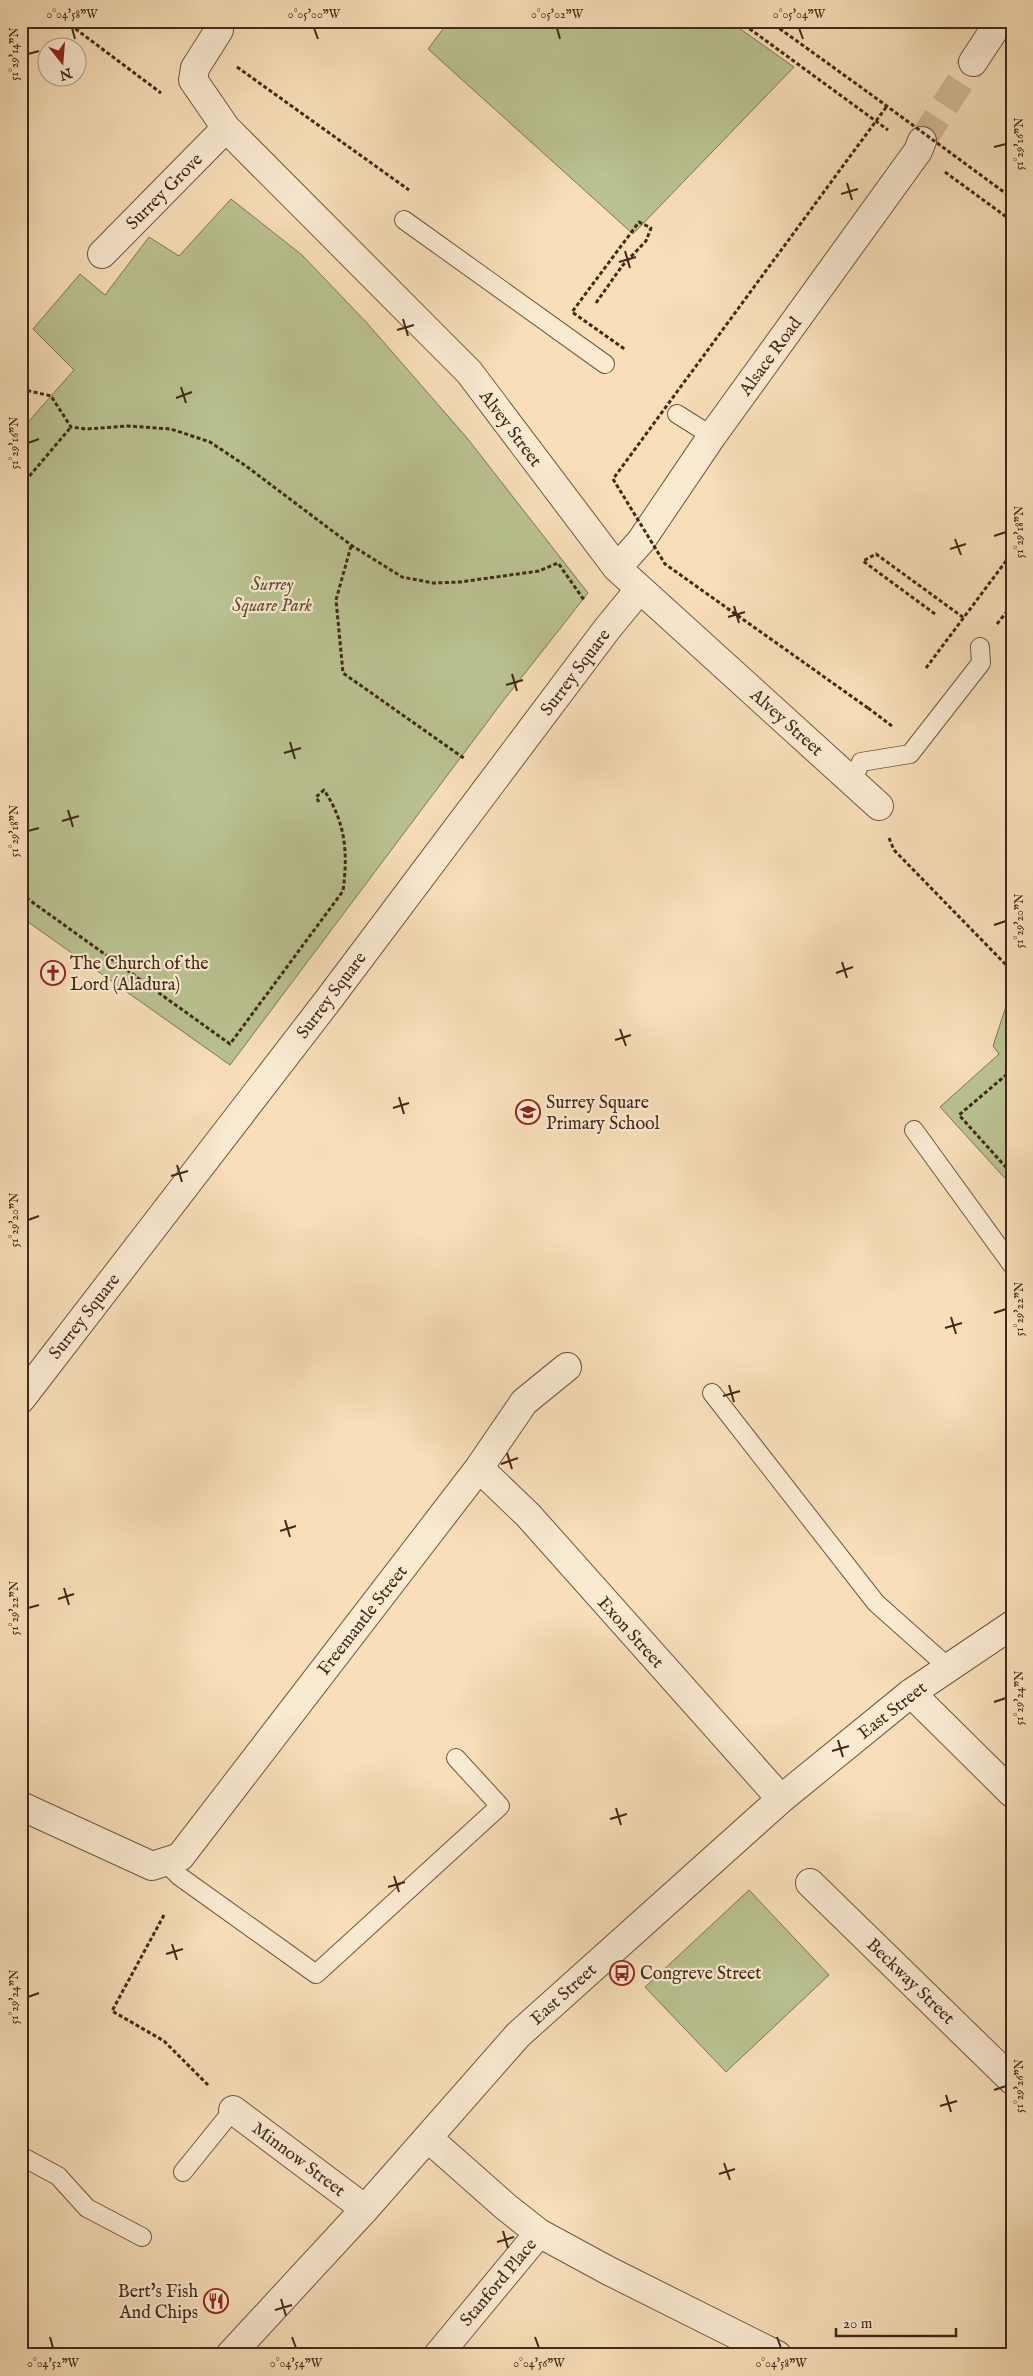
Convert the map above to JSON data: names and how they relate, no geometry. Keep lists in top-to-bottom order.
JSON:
{
  "streets": {
    "street": [
      "Surrey Grove",
      "Alsace Road",
      "Alvey Street",
      "Surrey Square",
      "Freemantle Street",
      "Exon Street",
      "East Street",
      "Beckway Street",
      "Minnow Street",
      "Stanford Place"
    ]
  },
  "crossings": [
    ["Surrey Grove", "Alvey Street"],
    ["Alsace Road", "Alvey Street"],
    ["Alvey Street", "Surrey Square"],
    ["Freemantle Street", "Exon Street"],
    ["Exon Street", "East Street"],
    ["East Street", "Minnow Street"]
  ],
  "parks": ["Surrey Square Park"],
  "places": {
    "church": ["The Church of the Lord (Aladura)"],
    "school or university": ["Surrey Square Primary School"],
    "bus stop": ["Congreve Street"],
    "restaurant": ["Bert's Fish And Chips"]
  },
  "scale_bar": "20 m",
  "north": "bottom",
  "coordinates": [
    "0°04'58\"W",
    "0°05'00\"W",
    "0°05'02\"W",
    "0°05'04\"W",
    "51°29'14\"N",
    "51°29'16\"N",
    "51°29'18\"N",
    "51°29'20\"N",
    "51°29'22\"N",
    "51°29'24\"N",
    "51°29'26\"N",
    "0°04'52\"W",
    "0°04'54\"W",
    "0°04'56\"W"
  ]
}
